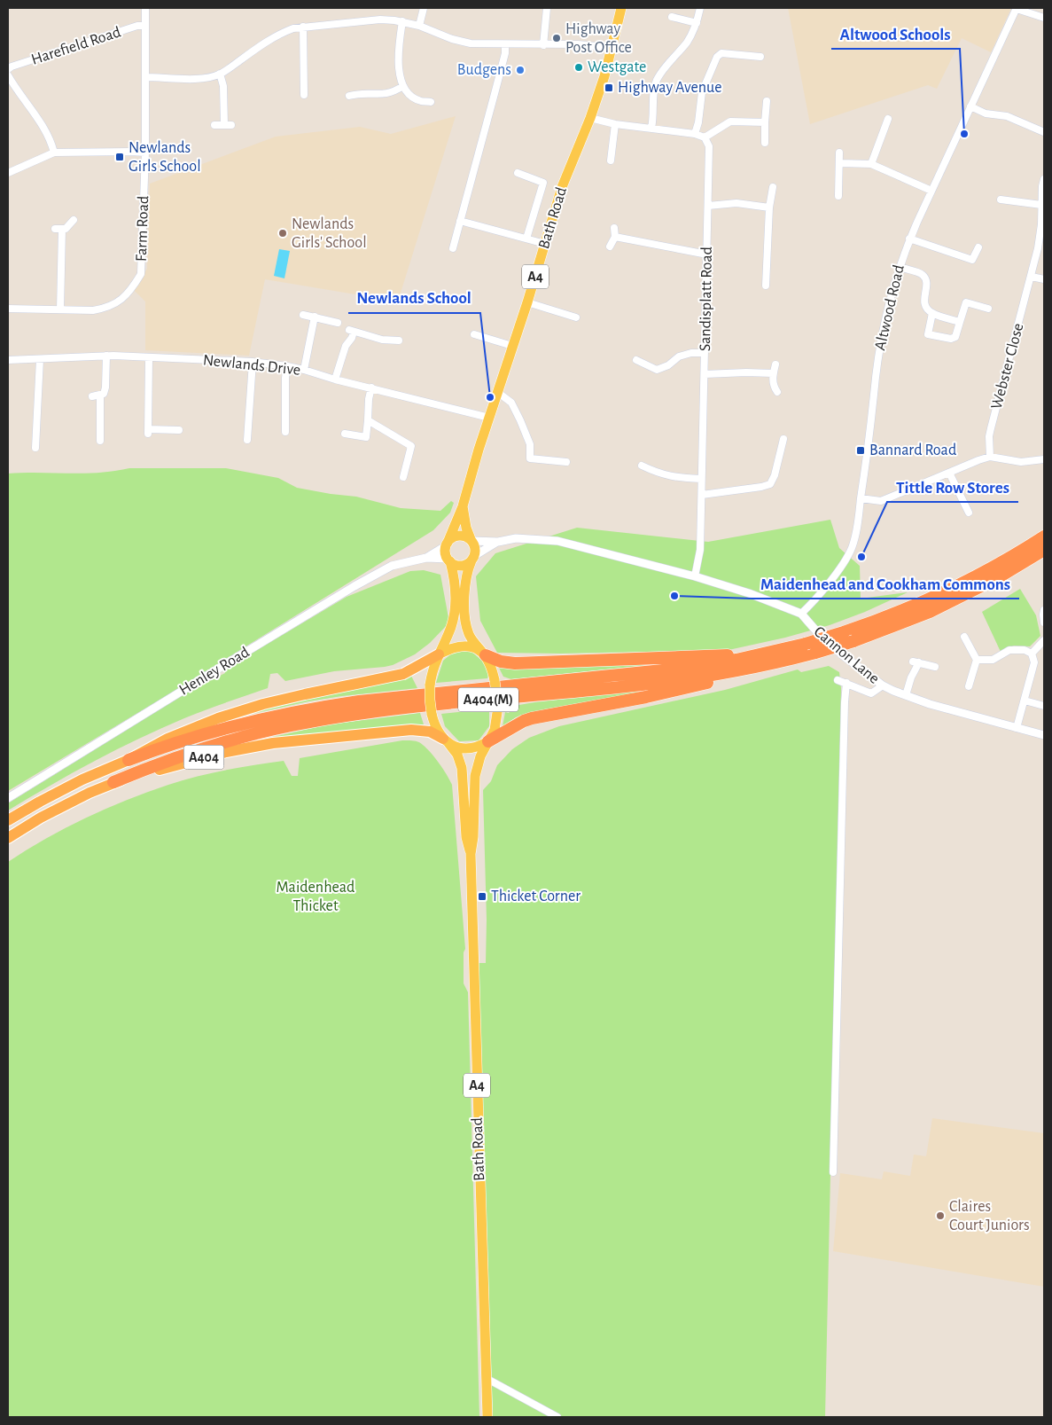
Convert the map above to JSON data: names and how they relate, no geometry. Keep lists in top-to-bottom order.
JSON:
{
  "streets": {
    "highway": ["A404(M)", "A404"],
    "main road": ["Bath Road", "A4"],
    "street": [
      "Harefield Road",
      "Farm Road",
      "Sandisplatt Road",
      "Altwood Road",
      "Newlands Drive",
      "Webster Close",
      "Cannon Lane",
      "Henley Road"
    ]
  },
  "crossings": [
    ["Harefield Road", "Farm Road"],
    ["Bath Road", "Newlands Drive"],
    ["Bath Road", "Cannon Lane"],
    ["Bath Road", "Henley Road"],
    ["Bath Road", "A404(M)"],
    ["Bath Road", "A404"],
    ["Sandisplatt Road", "Cannon Lane"],
    ["Altwood Road", "Cannon Lane"],
    ["Cannon Lane", "Henley Road"],
    ["A404(M)", "A404"]
  ],
  "parks": ["Maidenhead Thicket"],
  "places": {
    "other": [
      "Highway Post Office",
      "Westgate",
      "Budgens",
      "Altwood Schools",
      "Newlands Girls' School",
      "Newlands School",
      "Tittle Row Stores",
      "Maidenhead and Cookham Commons",
      "Claires Court Juniors"
    ],
    "transit": [
      "Highway Avenue",
      "Newlands Girls School",
      "Bannard Road",
      "Thicket Corner"
    ]
  }
}
